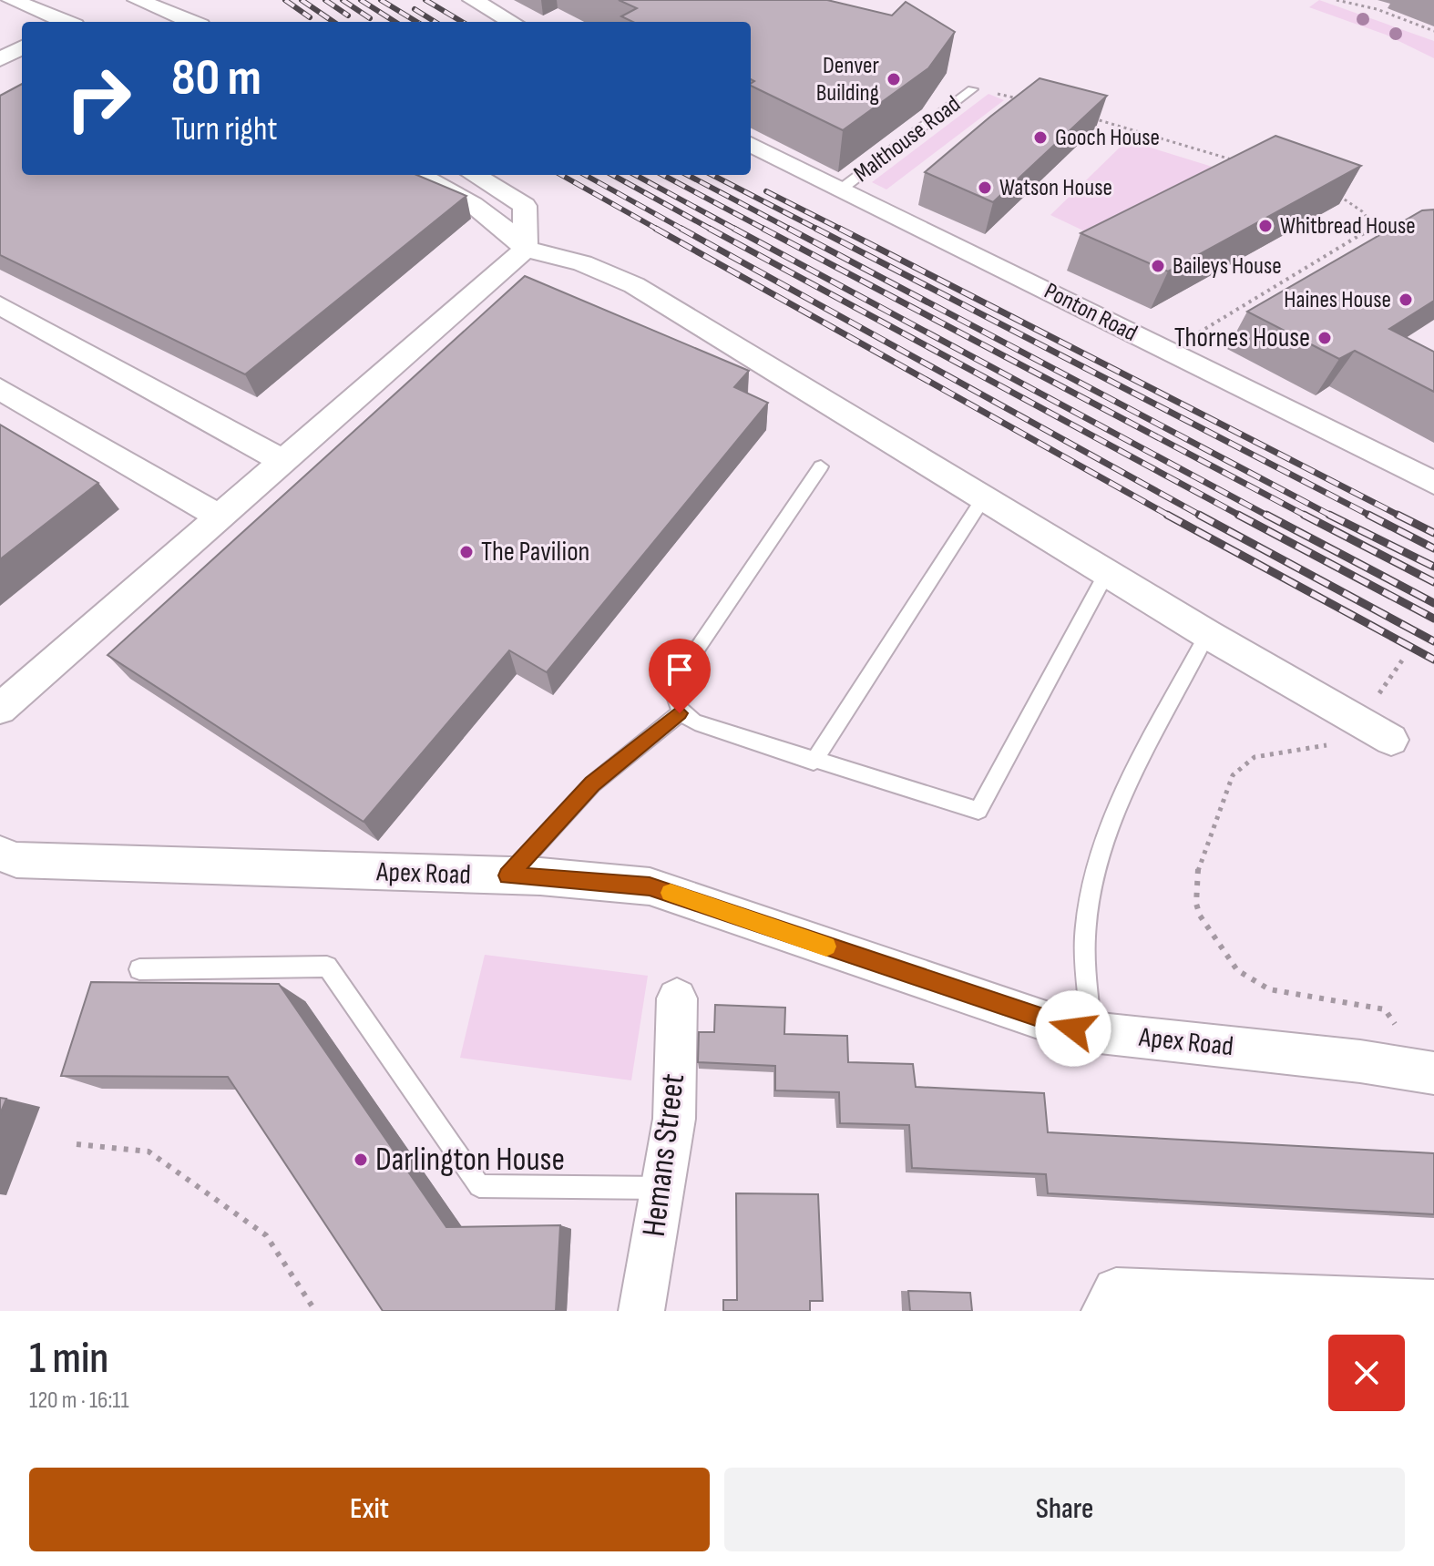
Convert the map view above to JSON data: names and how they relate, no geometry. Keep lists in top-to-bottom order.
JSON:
{
  "streets": {
    "street": ["Ponton Road", "Apex Road", "Hemans Street"],
    "lane": ["Malthouse Road"]
  },
  "crossings": [
    ["Malthouse Road", "Ponton Road"]
  ],
  "places": [
    "Denver Building",
    "Gooch House",
    "Watson House",
    "Whitbread House",
    "Baileys House",
    "Haines House",
    "Thornes House",
    "The Pavilion",
    "Darlington House"
  ],
  "page": {
    "turn": ["80 m", "Turn right"],
    "heading": ["1 min", "120 m · 16:11"],
    "buttons": ["Exit", "Share"]
  }
}
